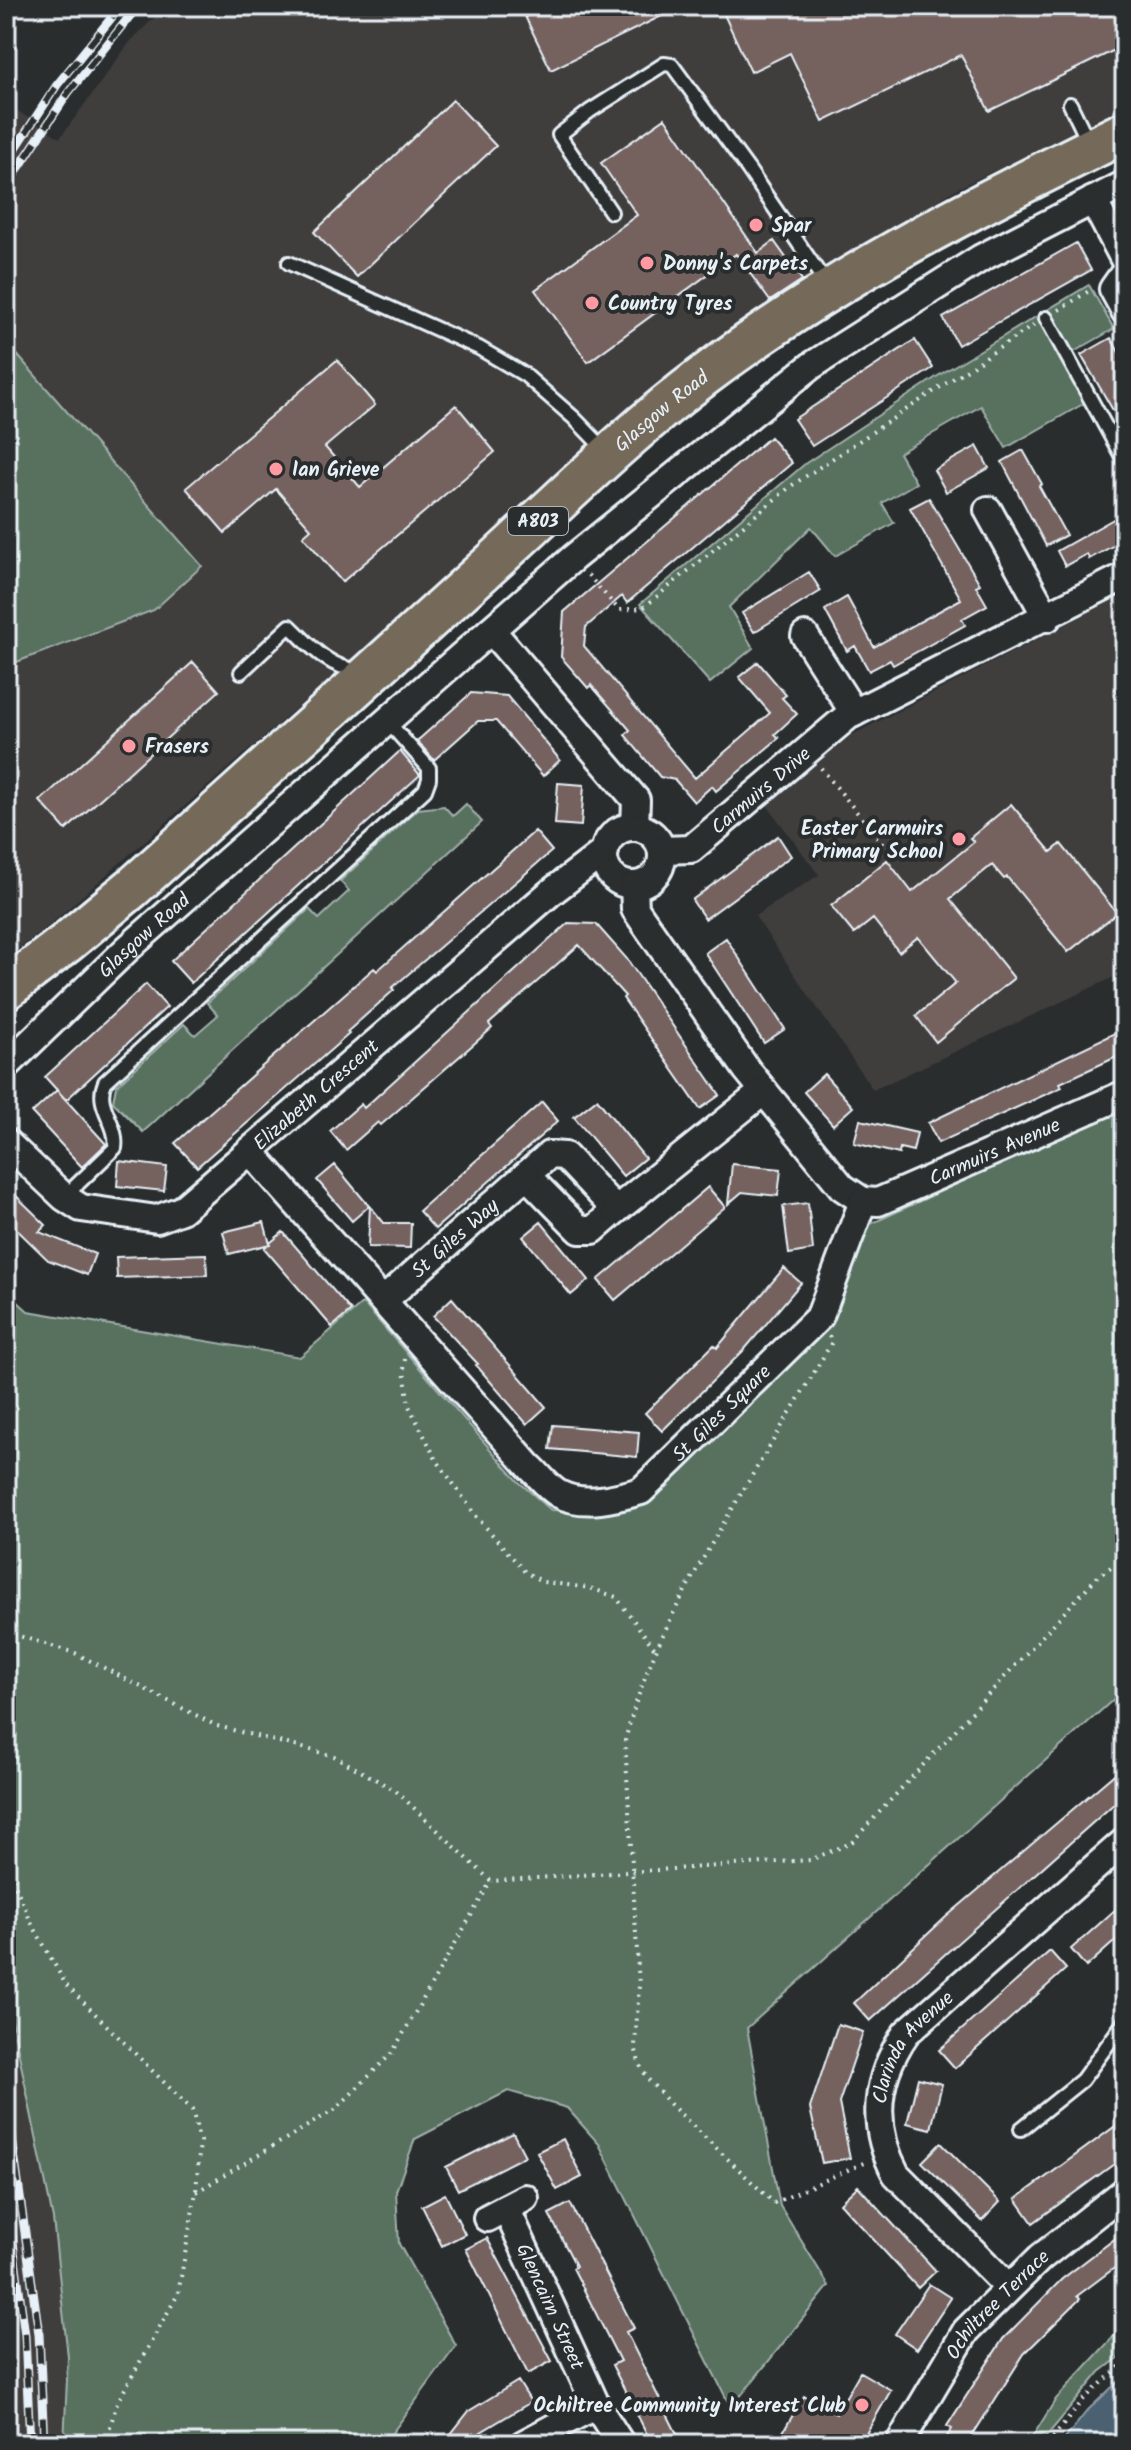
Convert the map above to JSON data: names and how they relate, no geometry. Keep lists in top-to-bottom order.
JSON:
{
  "streets": {
    "main road": ["Glasgow Road", "A803"],
    "street": [
      "Carmuirs Drive",
      "Elizabeth Crescent",
      "Carmuirs Avenue",
      "St Giles Way",
      "St Giles Square",
      "Clarinda Avenue",
      "Glencairn Street",
      "Ochiltree Terrace"
    ]
  },
  "crossings": [
    ["Carmuirs Drive", "Elizabeth Crescent"],
    ["Elizabeth Crescent", "St Giles Square"],
    ["Carmuirs Avenue", "St Giles Square"],
    ["St Giles Way", "St Giles Square"],
    ["Clarinda Avenue", "Ochiltree Terrace"]
  ],
  "places": [
    "Spar",
    "Donny's Carpets",
    "Country Tyres",
    "Ian Grieve",
    "Frasers",
    "Easter Carmuirs Primary School",
    "Ochiltree Community Interest Club"
  ]
}
